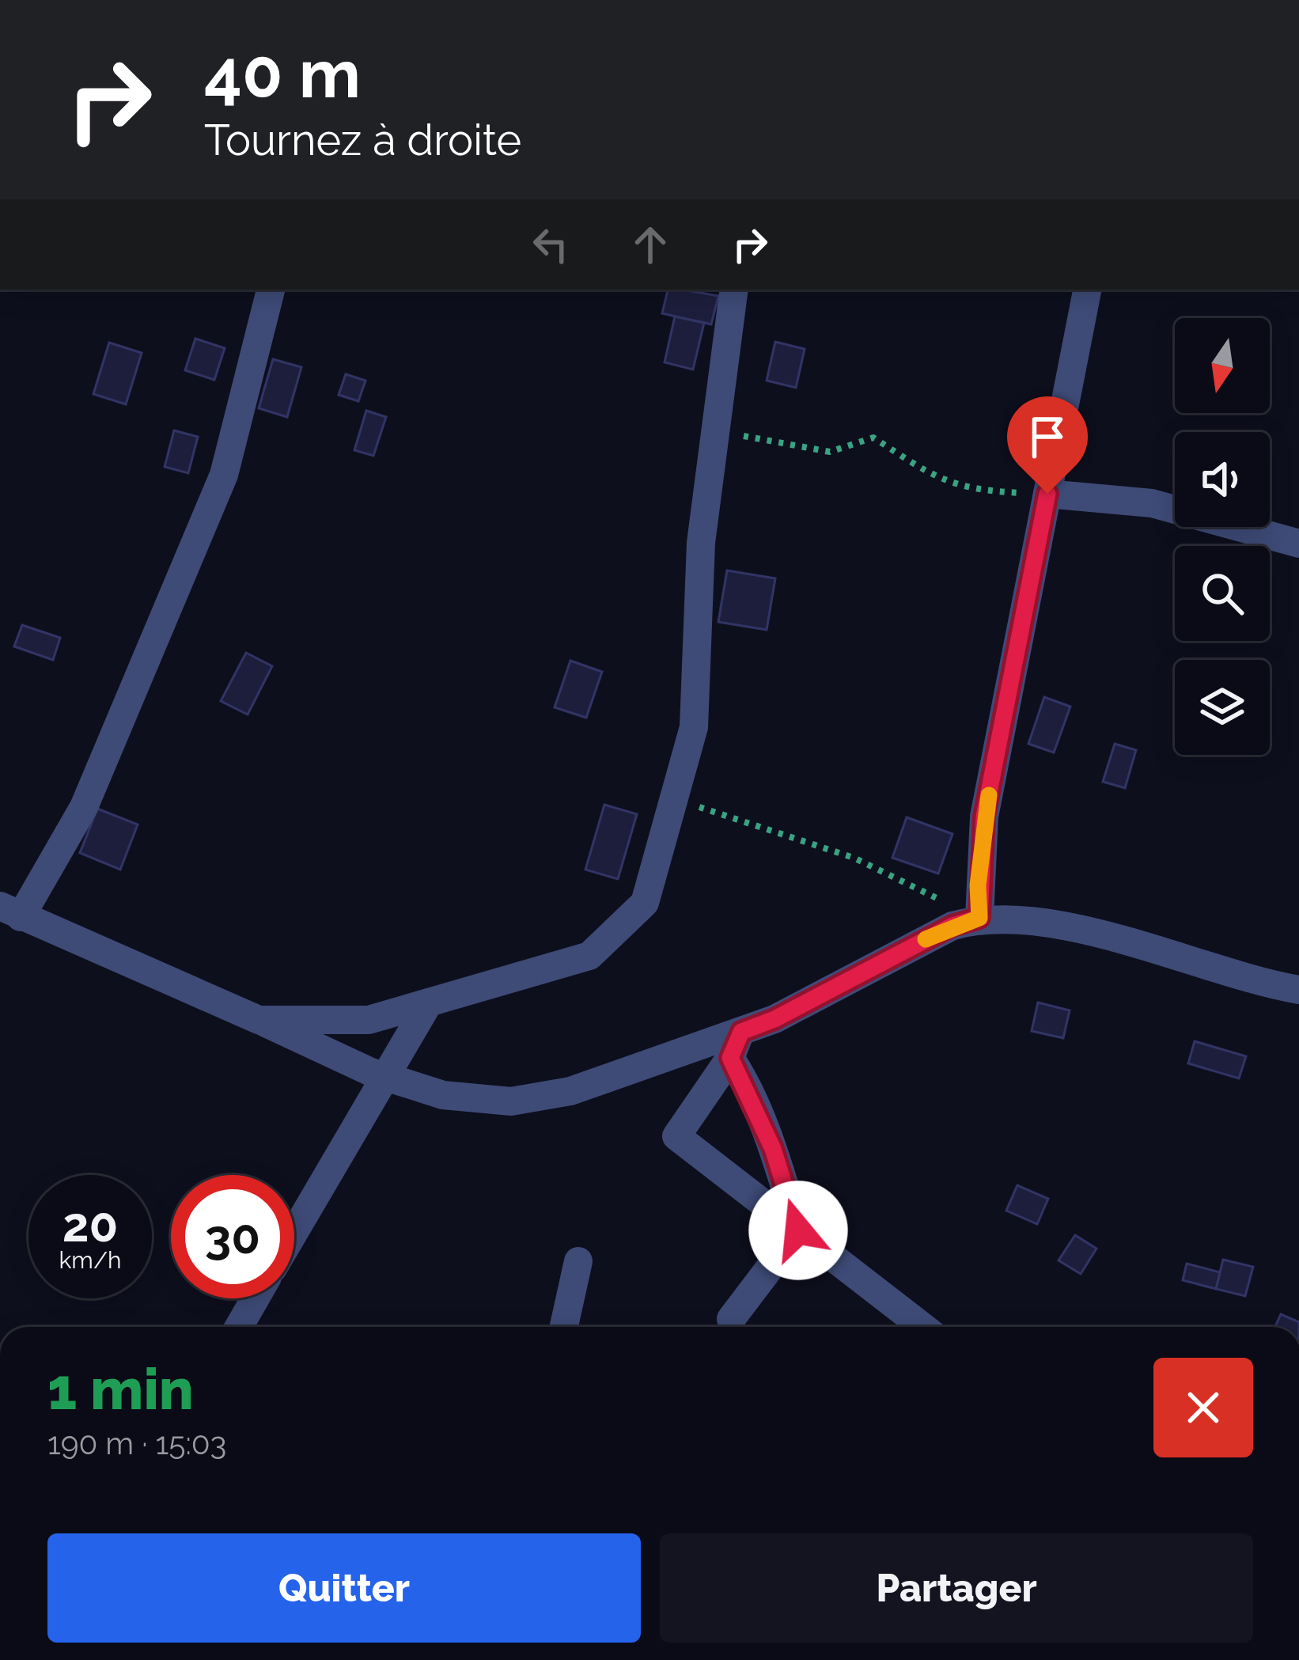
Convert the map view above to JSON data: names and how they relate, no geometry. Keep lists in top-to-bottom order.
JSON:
{
  "north": "bottom",
  "page": {
    "turn": ["40 m", "Tournez à droite"],
    "speed": "20 km/h",
    "limit": "30",
    "heading": ["1 min", "190 m · 15:03"],
    "buttons": ["Quitter", "Partager"]
  }
}
